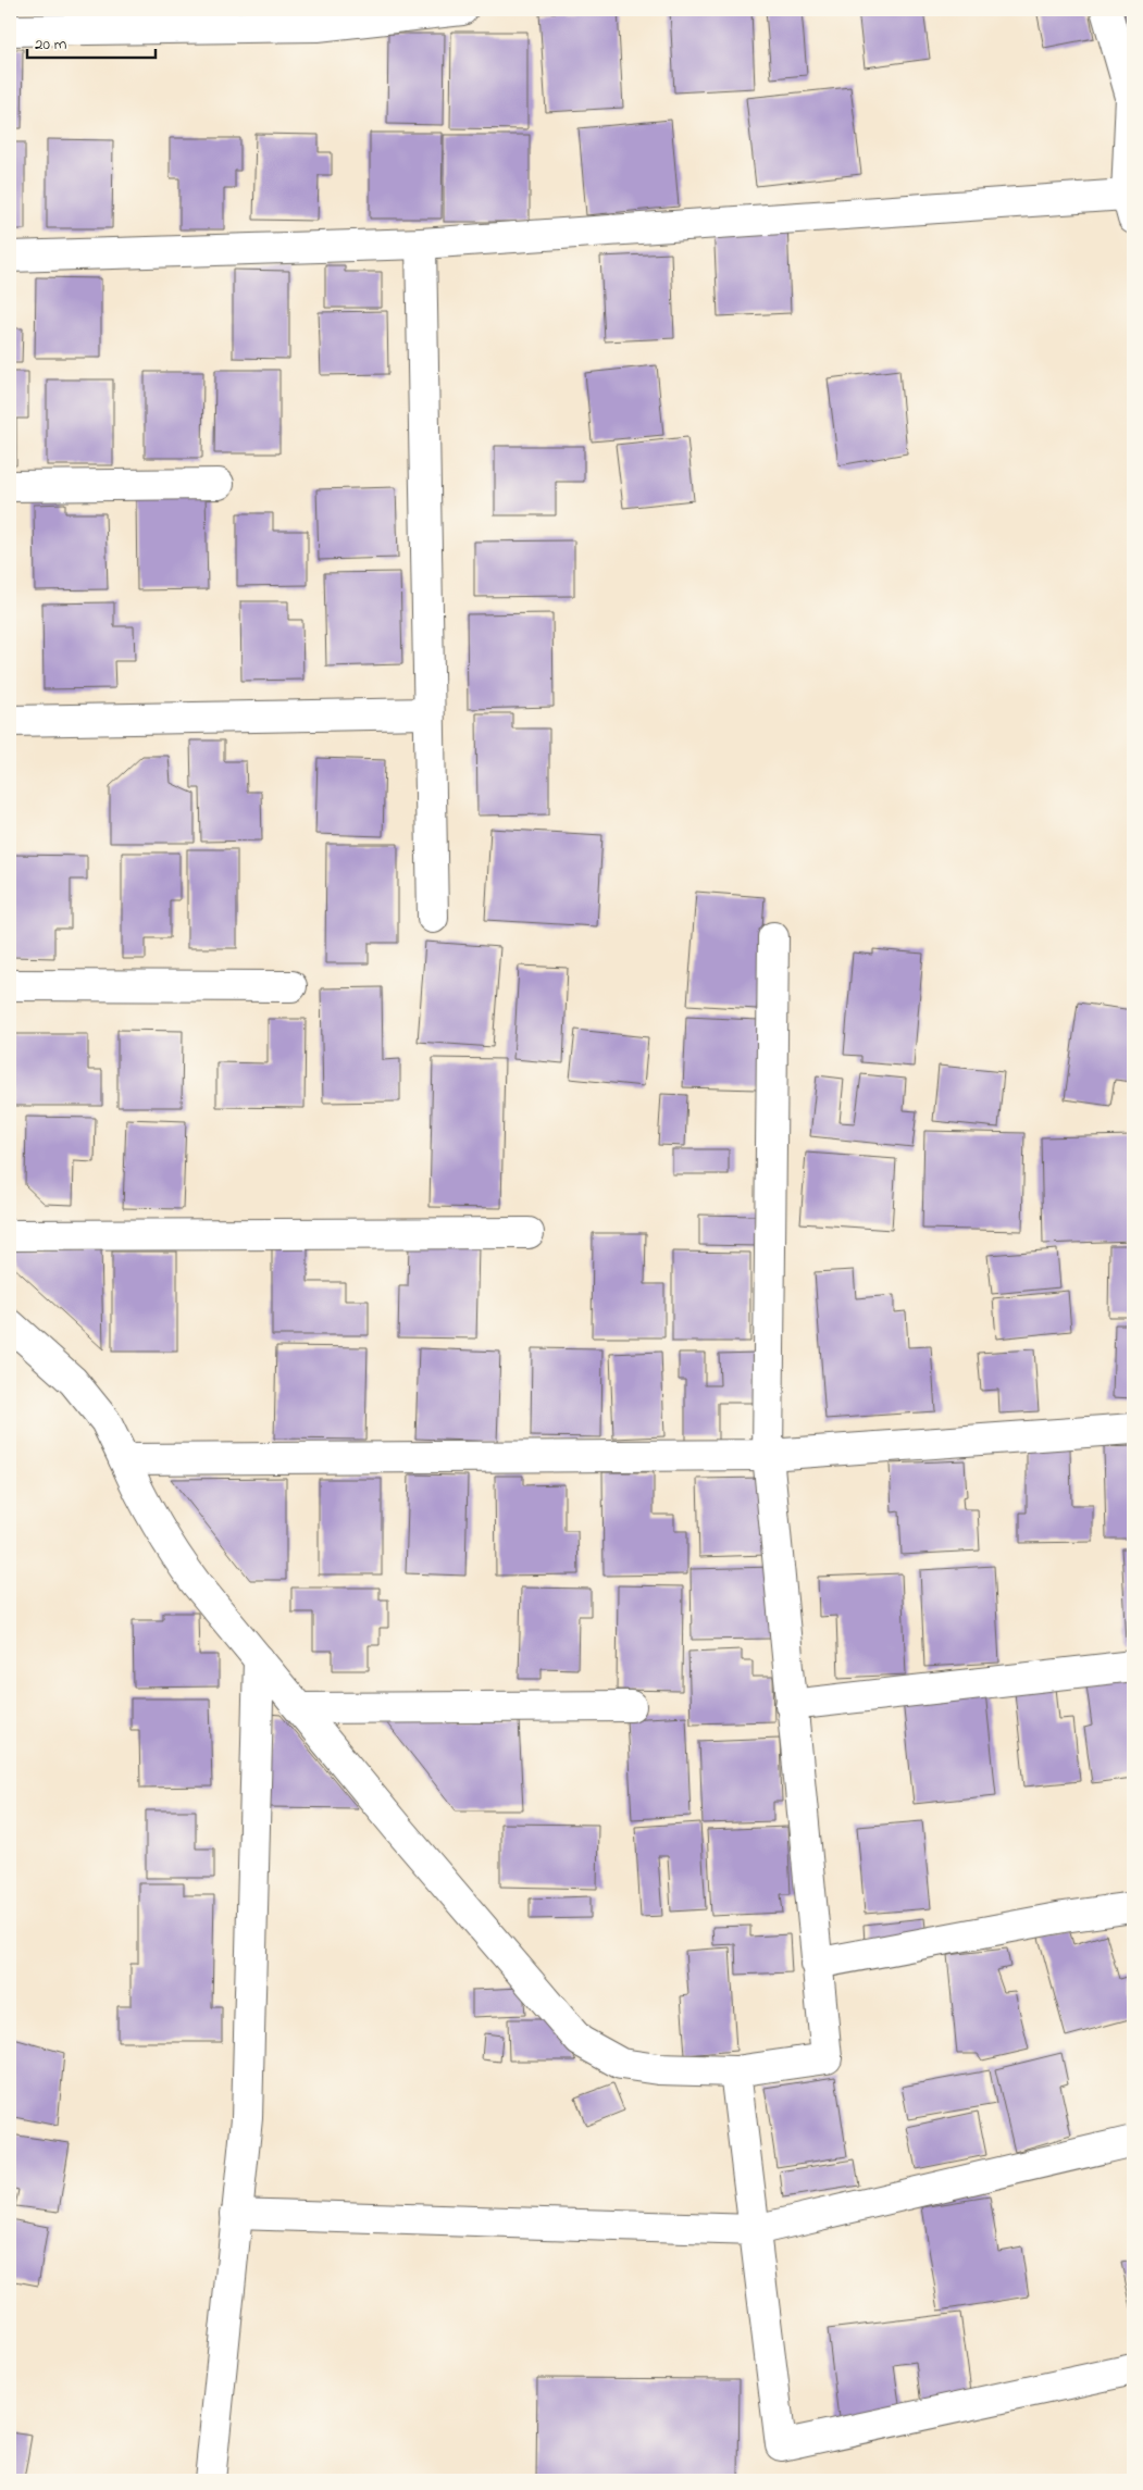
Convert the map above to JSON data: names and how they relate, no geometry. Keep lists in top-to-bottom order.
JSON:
{
  "scale_bar": "20 m"
}
